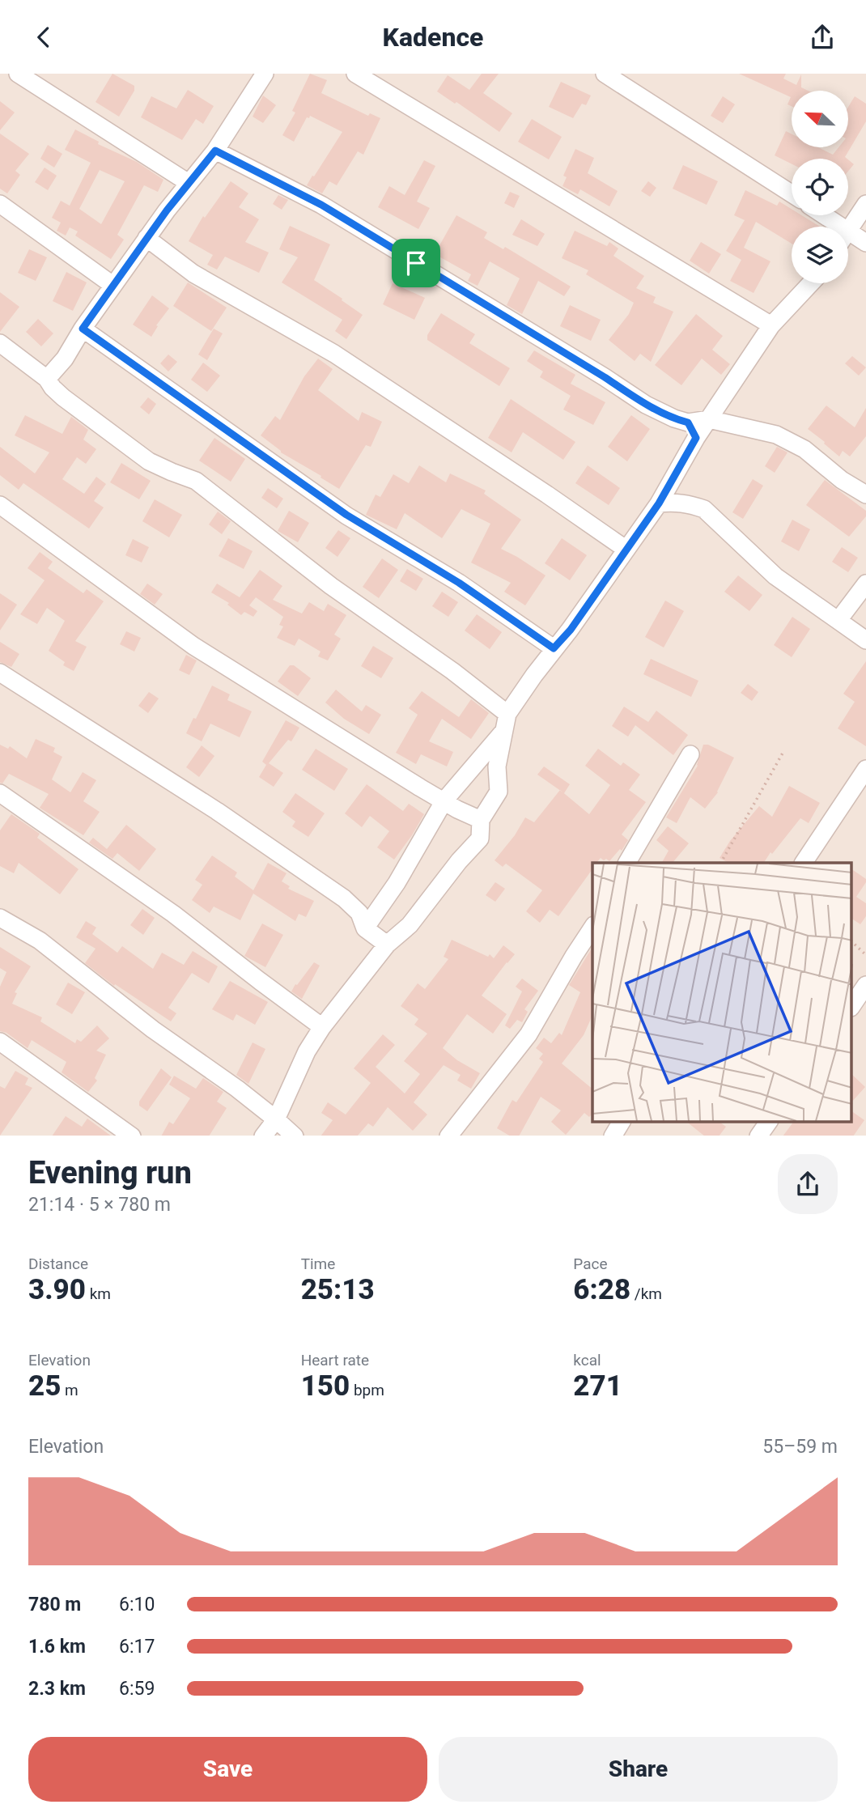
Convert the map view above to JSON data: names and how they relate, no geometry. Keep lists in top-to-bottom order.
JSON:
{
  "north": "top left",
  "page": {
    "header": "Kadence",
    "heading": ["Evening run", "21:14 · 5 × 780 m"],
    "stats": [
      ["Distance", "3.90 km"],
      ["Time", "25:13"],
      ["Pace", "6:28 /km"],
      ["Elevation", "25 m"],
      ["Heart rate", "150 bpm"],
      ["kcal", "271"]
    ],
    "chart": ["Elevation", "55–59 m"],
    "list": [
      {
        "name": "780 m",
        "note": "6:10"
      },
      {
        "name": "1.6 km",
        "note": "6:17"
      },
      {
        "name": "2.3 km",
        "note": "6:59"
      }
    ],
    "buttons": ["Save", "Share"]
  }
}
